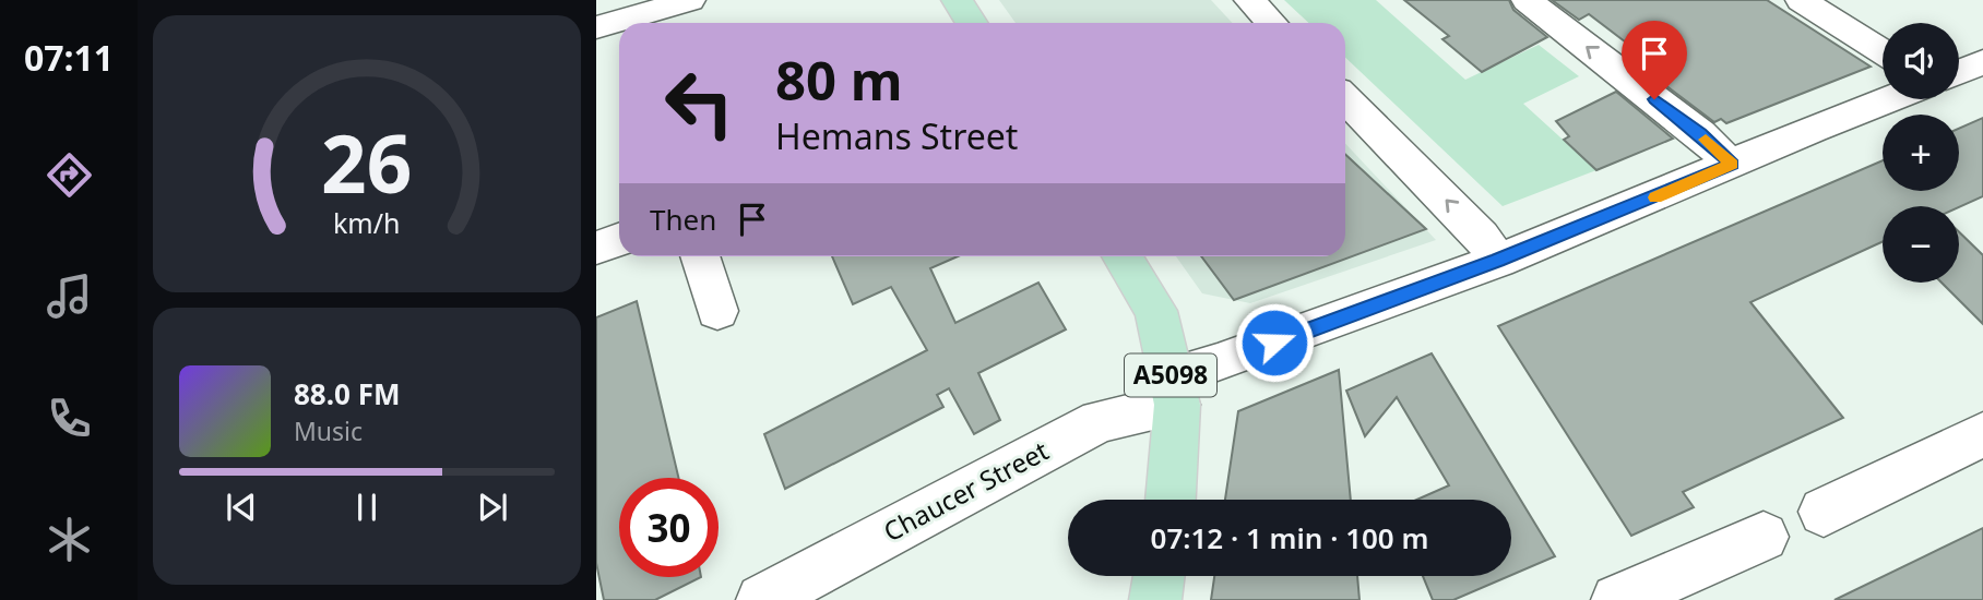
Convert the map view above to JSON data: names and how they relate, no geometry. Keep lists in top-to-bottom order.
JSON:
{
  "streets": {
    "main road": ["A5098"],
    "street": ["Chaucer Street"]
  },
  "crossings": [
    ["A5098", "Chaucer Street"]
  ],
  "page": {
    "tabs": "07:11",
    "map_buttons": ["+", "−"],
    "turn": ["80 m", "Hemans Street"],
    "then": "Then",
    "song": ["88.0 FM", "Music"],
    "limit": "30",
    "trip": "07:12 · 1 min · 100 m",
    "gauge": ["26", "km/h"]
  }
}
